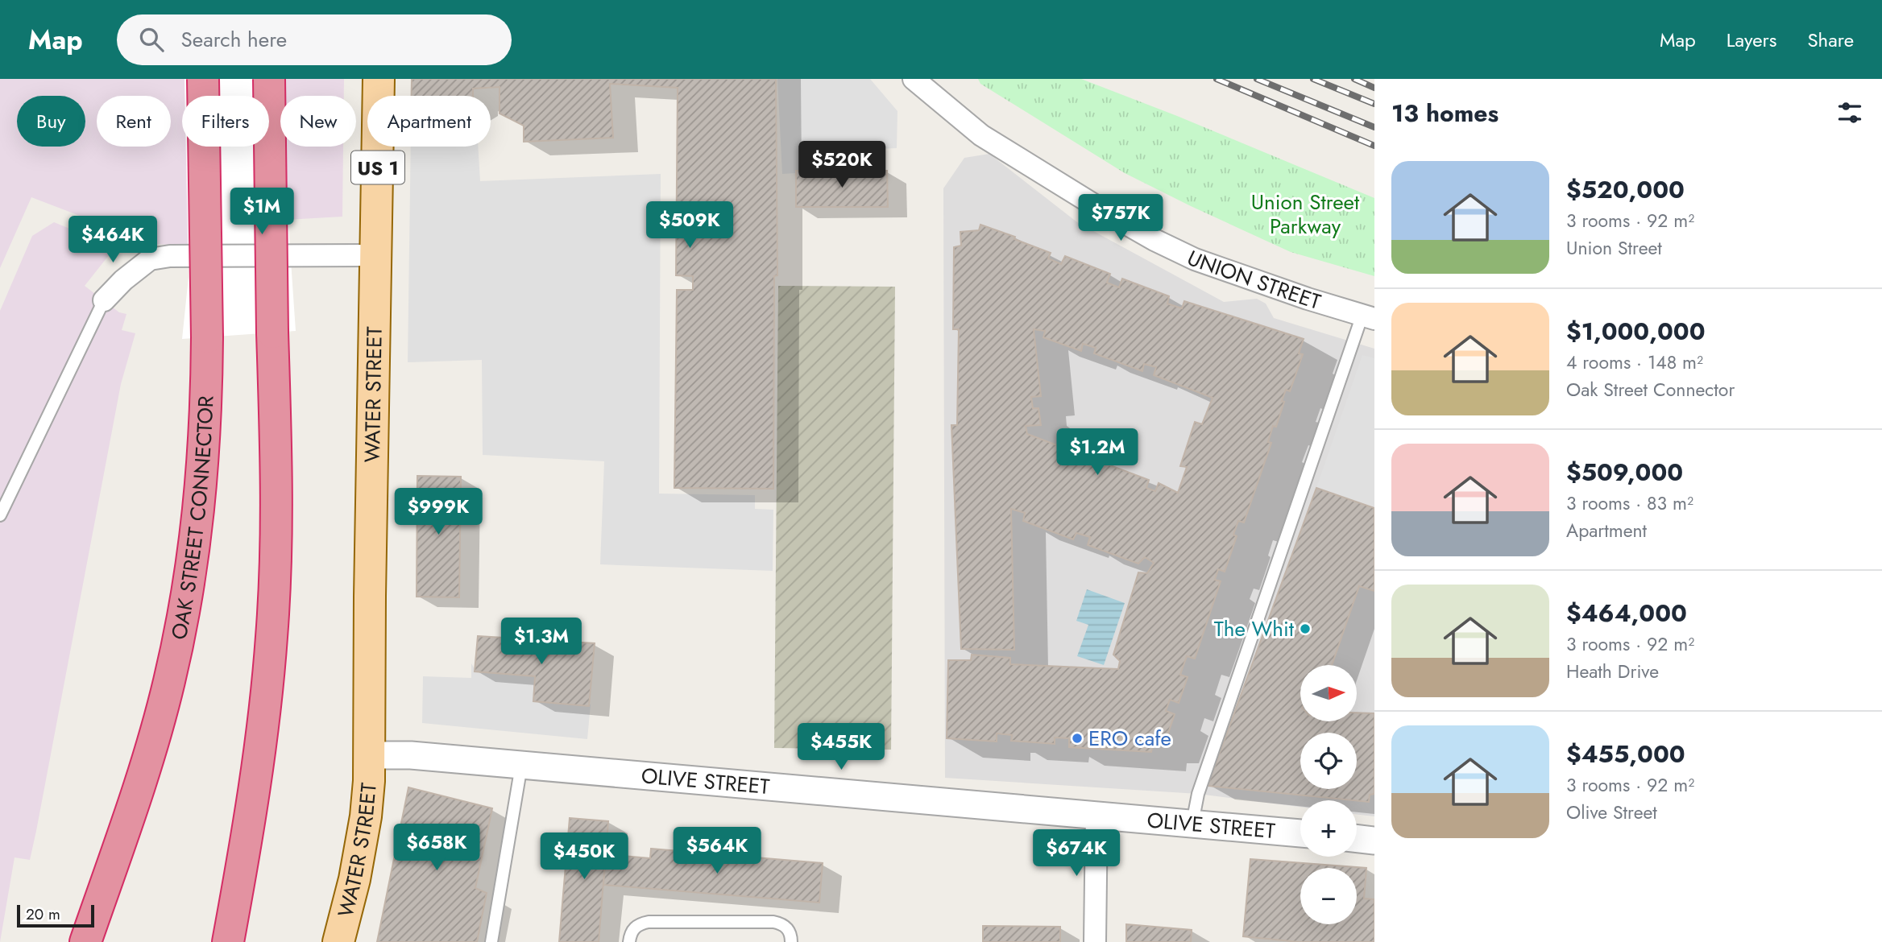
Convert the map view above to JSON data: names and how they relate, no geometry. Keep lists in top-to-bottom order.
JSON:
{
  "streets": {
    "highway": ["OAK STREET CONNECTOR"],
    "main road": ["US 1", "WATER STREET"],
    "street": ["UNION STREET", "OLIVE STREET"]
  },
  "crossings": [
    ["WATER STREET", "OLIVE STREET"]
  ],
  "parks": ["Union Street Parkway"],
  "places": ["The Whit", "ERO cafe"],
  "scale_bar": "20 m",
  "north": "right",
  "page": {
    "header": "Map",
    "search": "Search here",
    "nav": ["Map", "Layers", "Share"],
    "heading": "13 homes",
    "chip": [
      "Buy",
      "Rent",
      "Filters",
      "New",
      "Apartment"
    ],
    "price": [
      "$520K",
      "$1M",
      "$757K",
      "$509K",
      "$464K",
      "$1.2M",
      "$999K",
      "$1.3M",
      "$455K",
      "$658K",
      "$564K",
      "$674K",
      "$450K"
    ],
    "list": [
      {
        "name": "$520,000",
        "note": "3 rooms · 92 m² · Union Street"
      },
      {
        "name": "$1,000,000",
        "note": "4 rooms · 148 m² · Oak Street Connector"
      },
      {
        "name": "$509,000",
        "note": "3 rooms · 83 m² · Apartment"
      },
      {
        "name": "$464,000",
        "note": "3 rooms · 92 m² · Heath Drive"
      },
      {
        "name": "$455,000",
        "note": "3 rooms · 92 m² · Olive Street"
      }
    ],
    "map_buttons": ["+", "−"],
    "scale": "20 m"
  }
}
